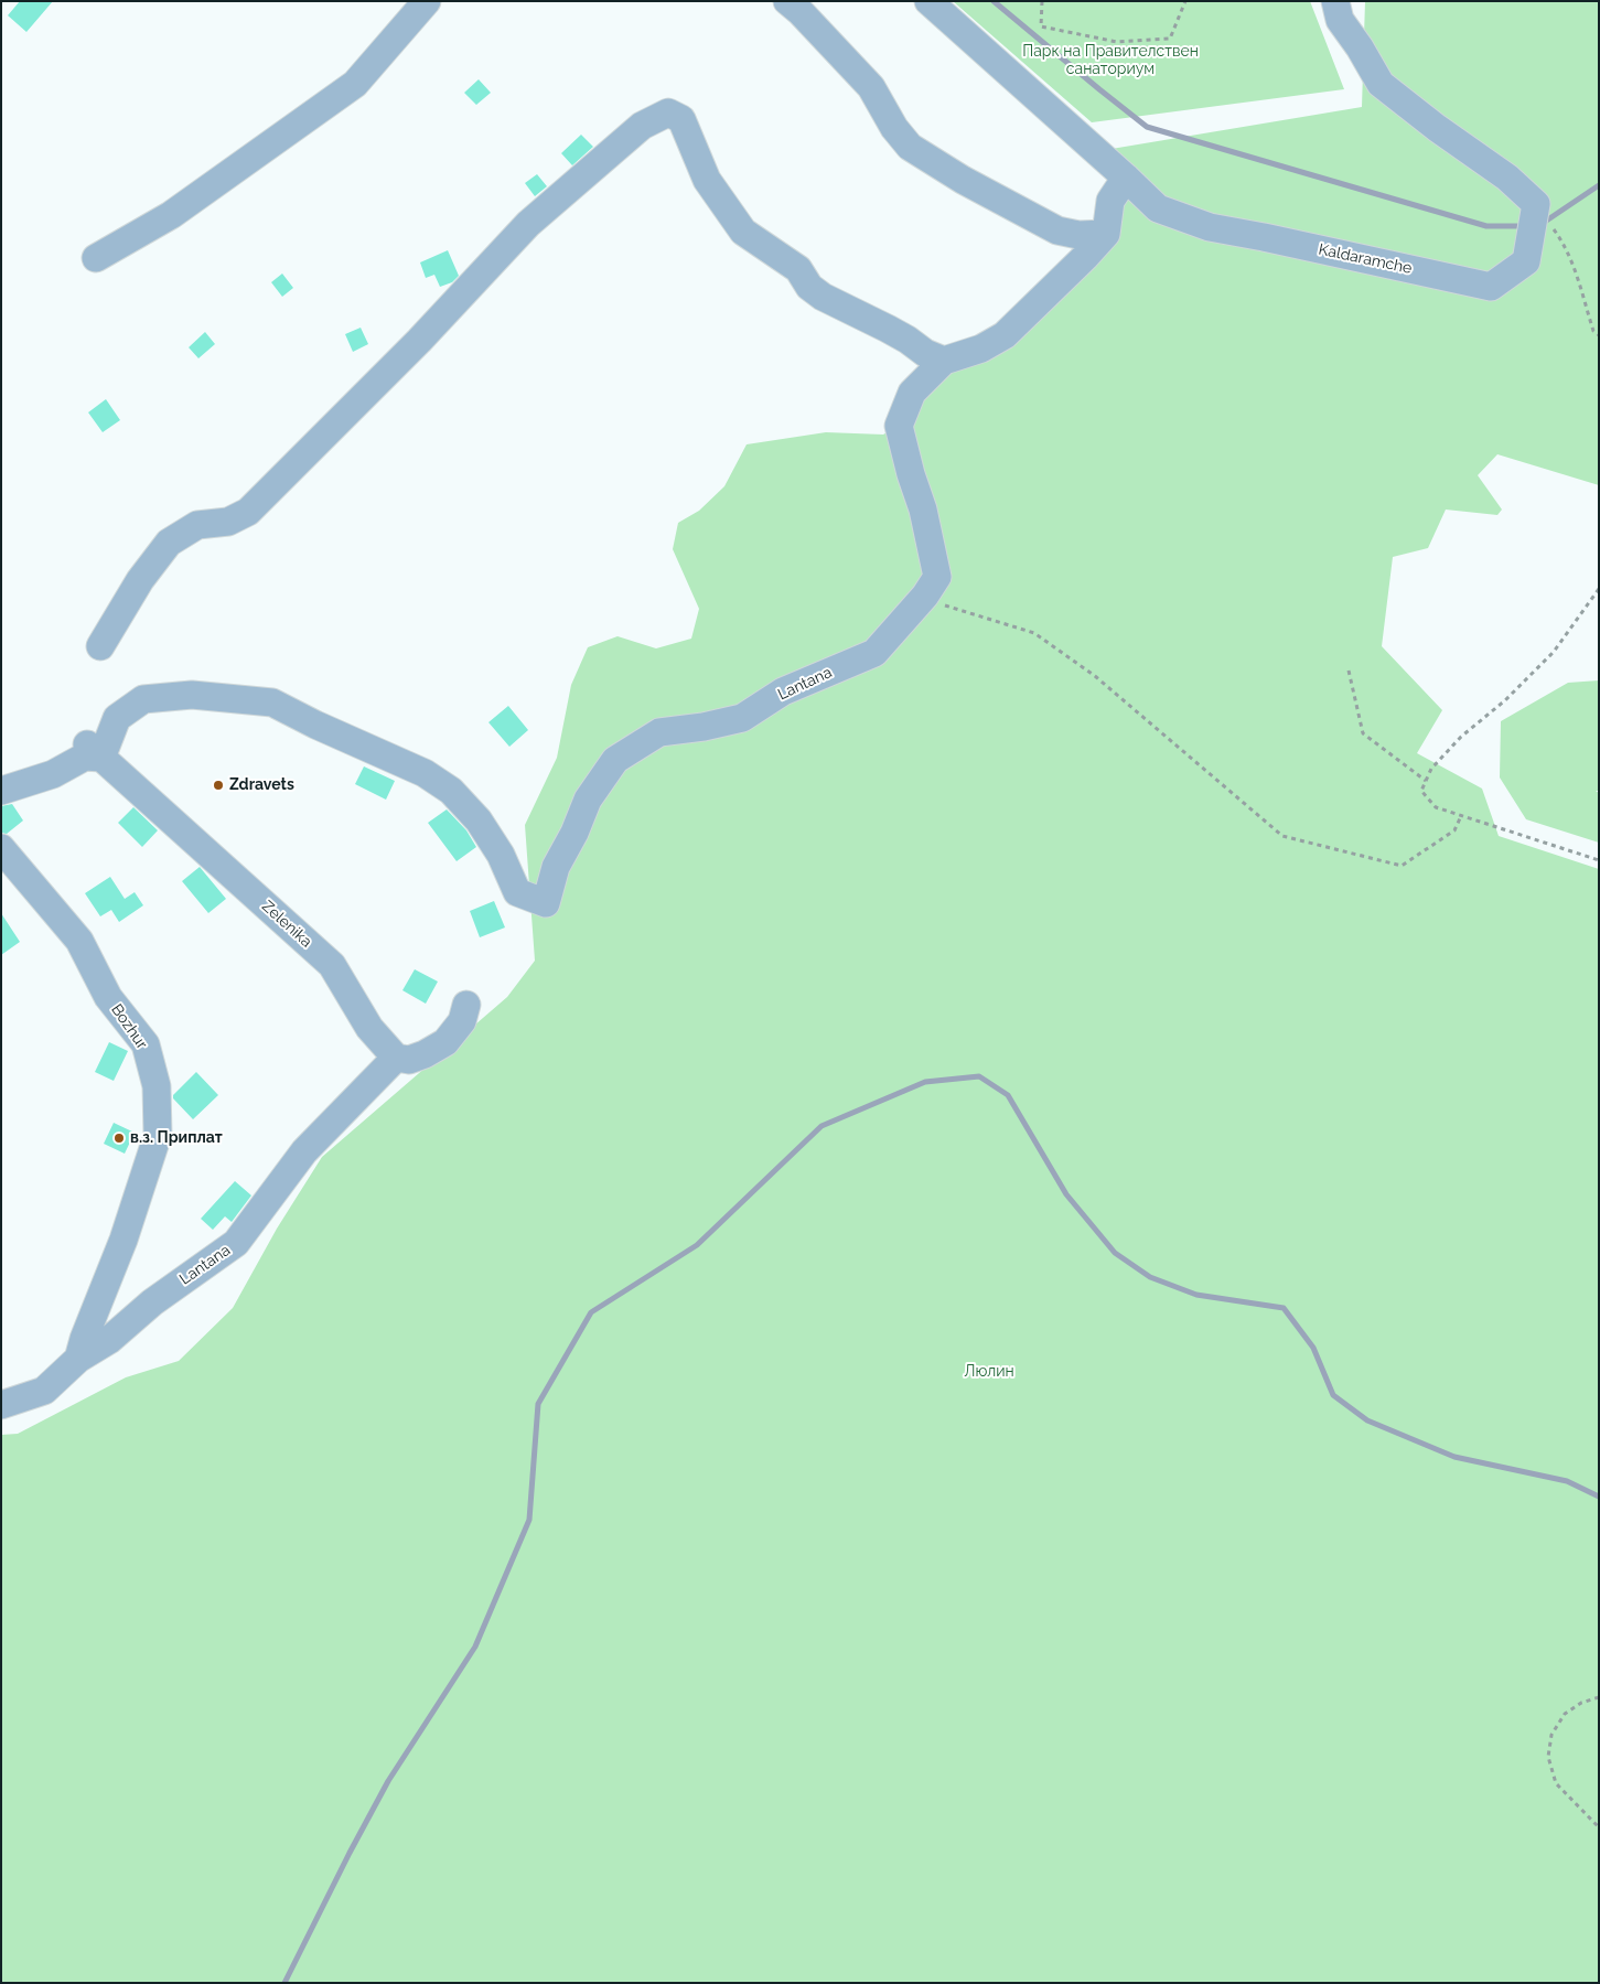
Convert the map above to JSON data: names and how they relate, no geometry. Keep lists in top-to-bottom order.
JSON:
{
  "streets": {
    "street": [
      "Kaldaramche",
      "Lantana",
      "Zelenika",
      "Bozhur"
    ]
  },
  "crossings": [
    ["Lantana", "Zelenika"],
    ["Lantana", "Bozhur"]
  ],
  "parks": ["Парк на Правителствен санаториум", "Люлин"],
  "places": ["Zdravets", "в.з. Приплат"]
}
